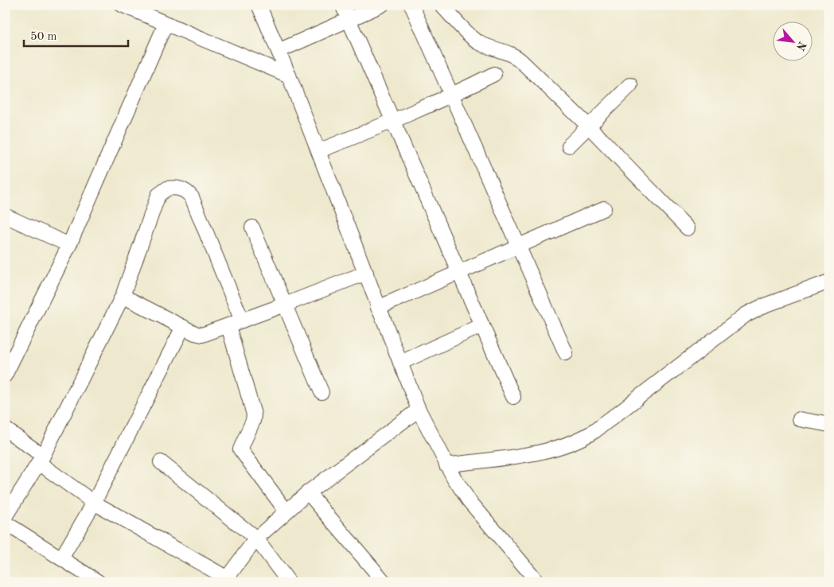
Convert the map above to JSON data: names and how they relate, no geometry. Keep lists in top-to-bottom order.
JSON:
{
  "scale_bar": "50 m",
  "north": "bottom right"
}
